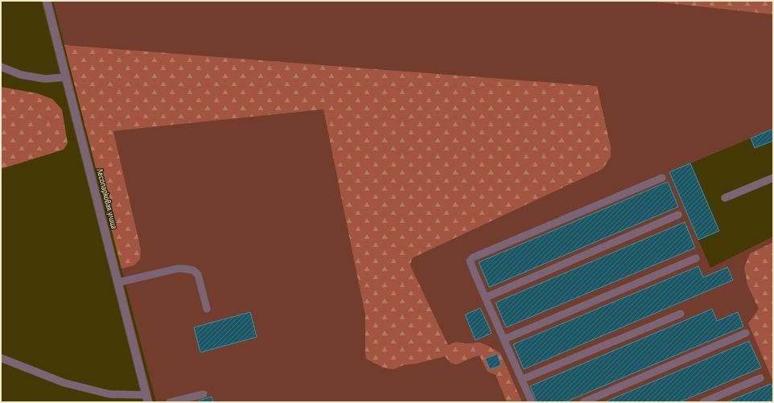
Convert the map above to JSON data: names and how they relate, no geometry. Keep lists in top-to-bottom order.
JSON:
{
  "streets": {
    "street": ["Лесопарковая улица"]
  }
}
